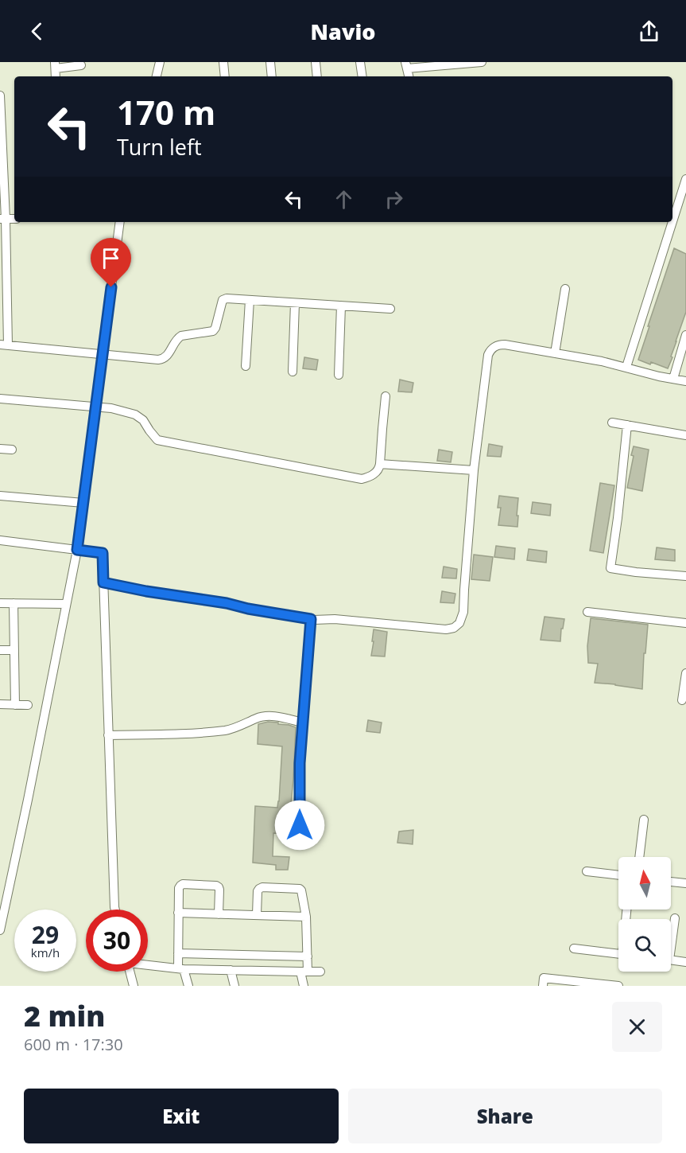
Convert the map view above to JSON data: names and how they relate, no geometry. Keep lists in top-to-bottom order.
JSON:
{
  "north": "top",
  "page": {
    "header": "Navio",
    "turn": ["170 m", "Turn left"],
    "speed": "29 km/h",
    "limit": "30",
    "heading": ["2 min", "600 m · 17:30"],
    "buttons": ["Exit", "Share"]
  }
}
